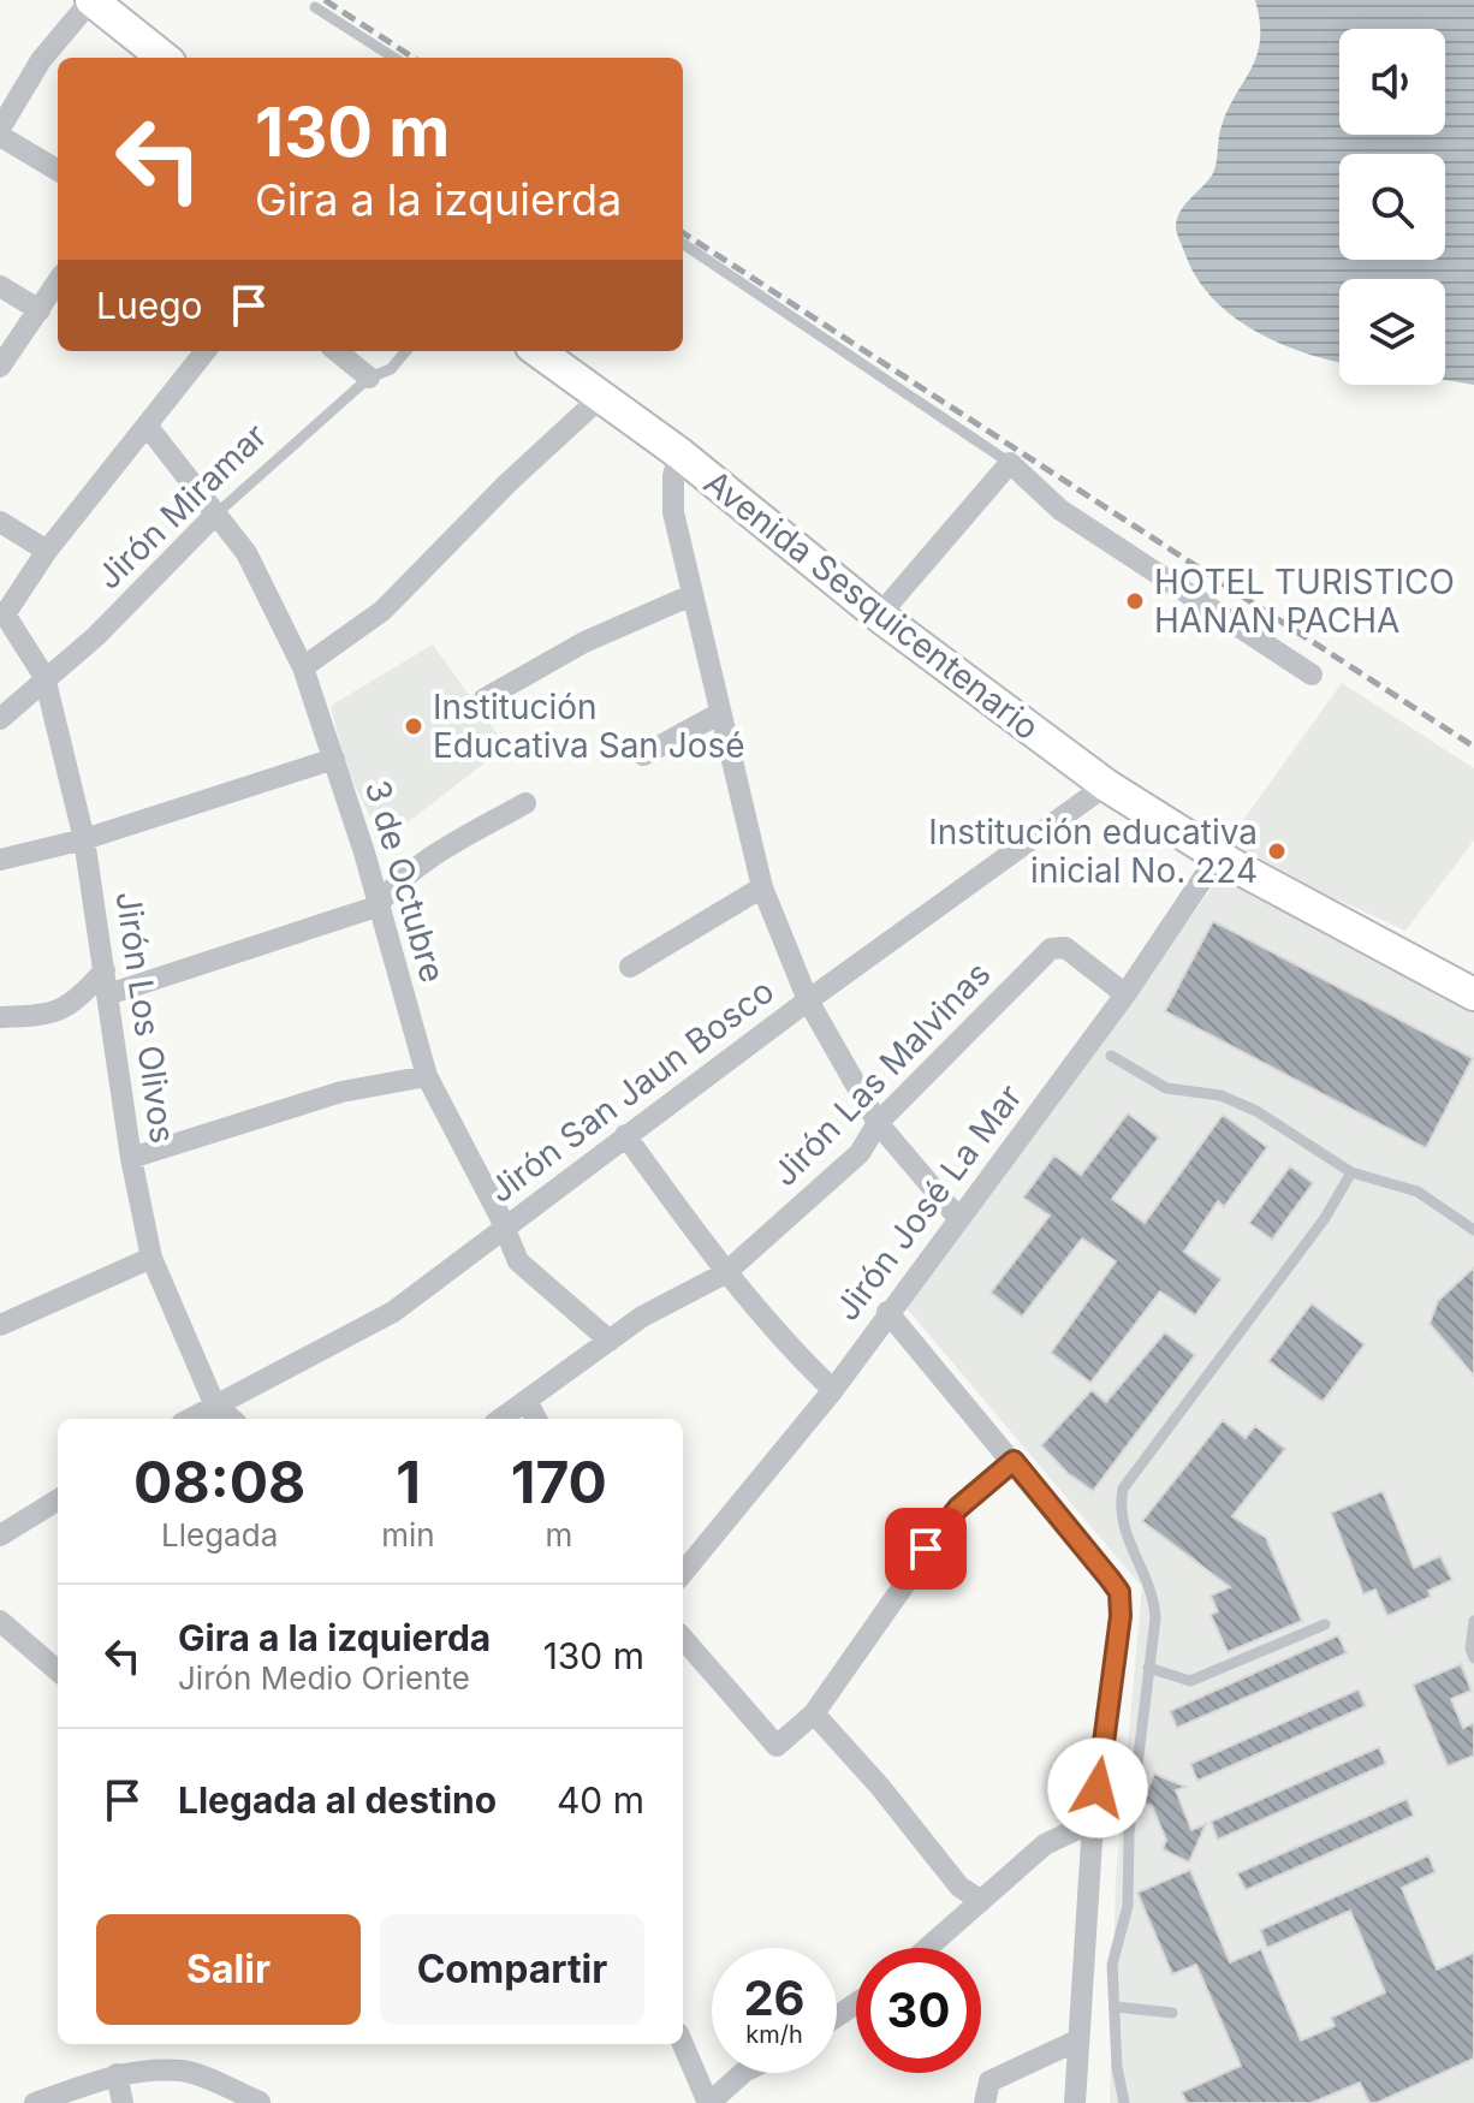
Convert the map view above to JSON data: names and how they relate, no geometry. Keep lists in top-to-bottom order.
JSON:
{
  "streets": {
    "street": [
      "Jirón Miramar",
      "Avenida Sesquicentenario",
      "3 de Octubre",
      "Jirón Los Olivos",
      "Jirón Las Malvinas",
      "Jirón San Jaun Bosco",
      "Jirón José La Mar"
    ]
  },
  "crossings": [
    ["Jirón Miramar", "3 de Octubre"],
    ["Jirón Miramar", "Jirón Los Olivos"],
    ["Avenida Sesquicentenario", "Jirón San Jaun Bosco"],
    ["Avenida Sesquicentenario", "Jirón José La Mar"],
    ["3 de Octubre", "Jirón Las Malvinas"],
    ["3 de Octubre", "Jirón San Jaun Bosco"],
    ["Jirón Los Olivos", "Jirón San Jaun Bosco"],
    ["Jirón Las Malvinas", "Jirón José La Mar"]
  ],
  "places": ["HOTEL TURISTICO HANAN PACHA", "Institución Educativa San José", "Institución educativa inicial No. 224"],
  "page": {
    "turn": ["130 m", "Gira a la izquierda"],
    "then": "Luego",
    "eta": [
      "08:08",
      "Llegada",
      "1",
      "min",
      "170",
      "m"
    ],
    "list": [
      {
        "name": "Gira a la izquierda",
        "note": "Jirón Medio Oriente",
        "value": "130 m"
      },
      {
        "name": "Llegada al destino",
        "value": "40 m"
      }
    ],
    "buttons": ["Salir", "Compartir"],
    "speed": "26 km/h",
    "limit": "30"
  }
}
